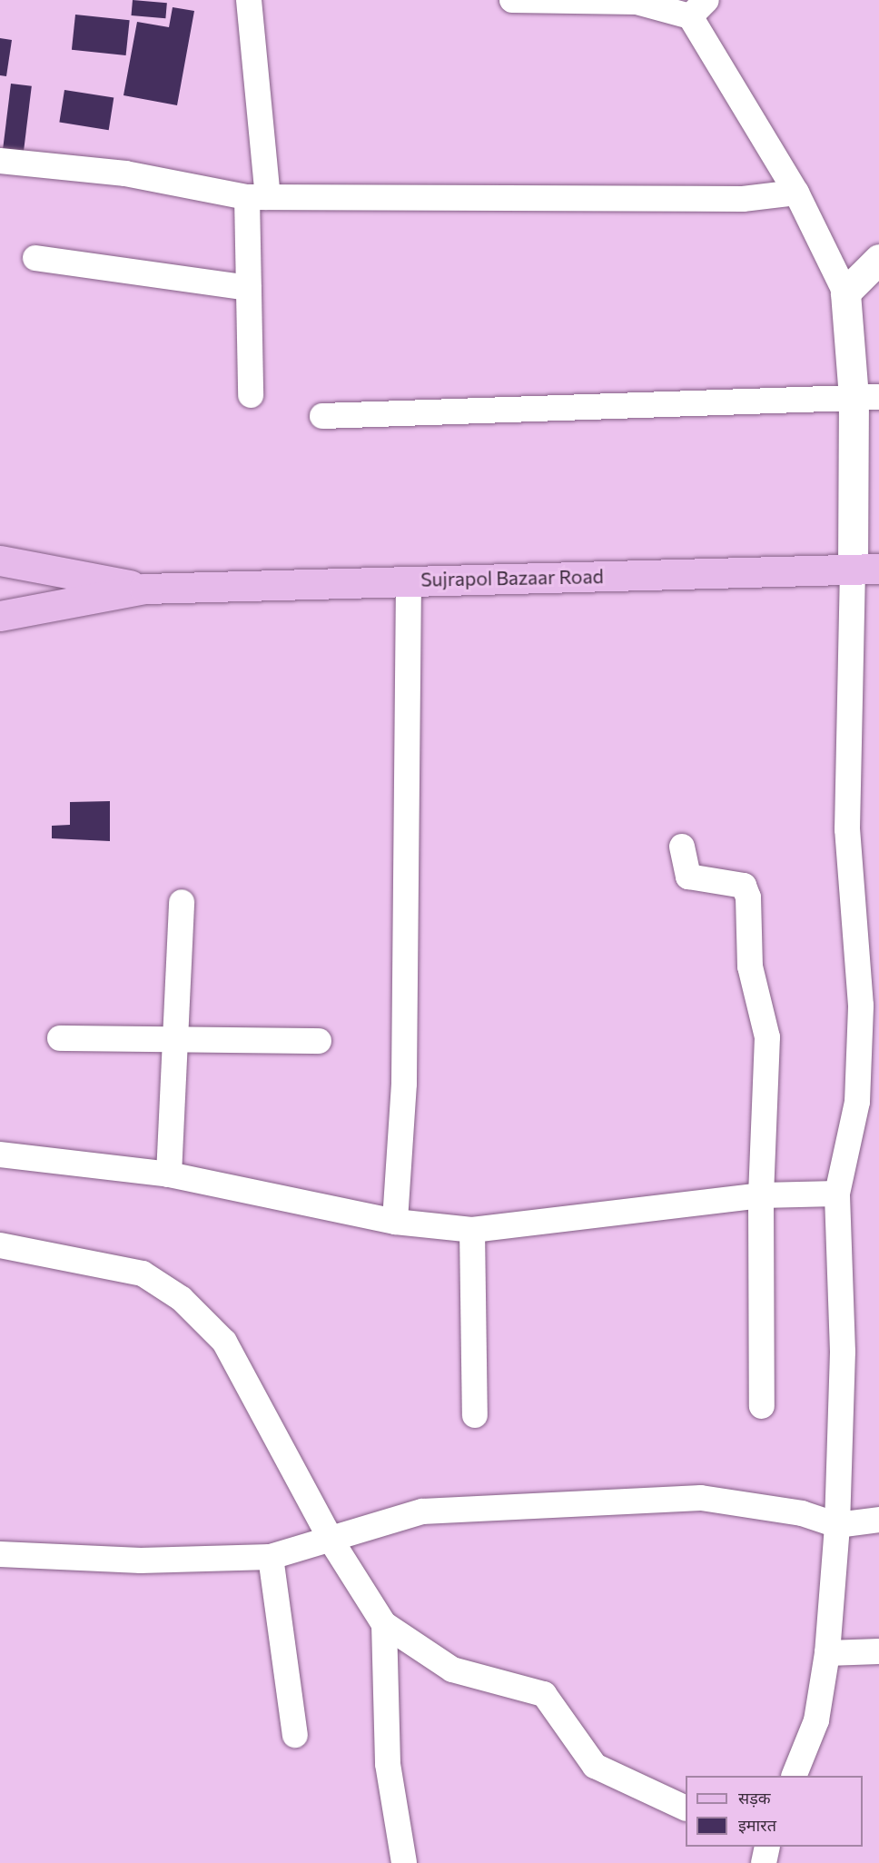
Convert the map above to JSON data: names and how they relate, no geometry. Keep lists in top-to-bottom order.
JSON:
{
  "streets": {
    "main road": ["Sujrapol Bazaar Road"]
  },
  "legend": ["सड़क", "इमारत"]
}
